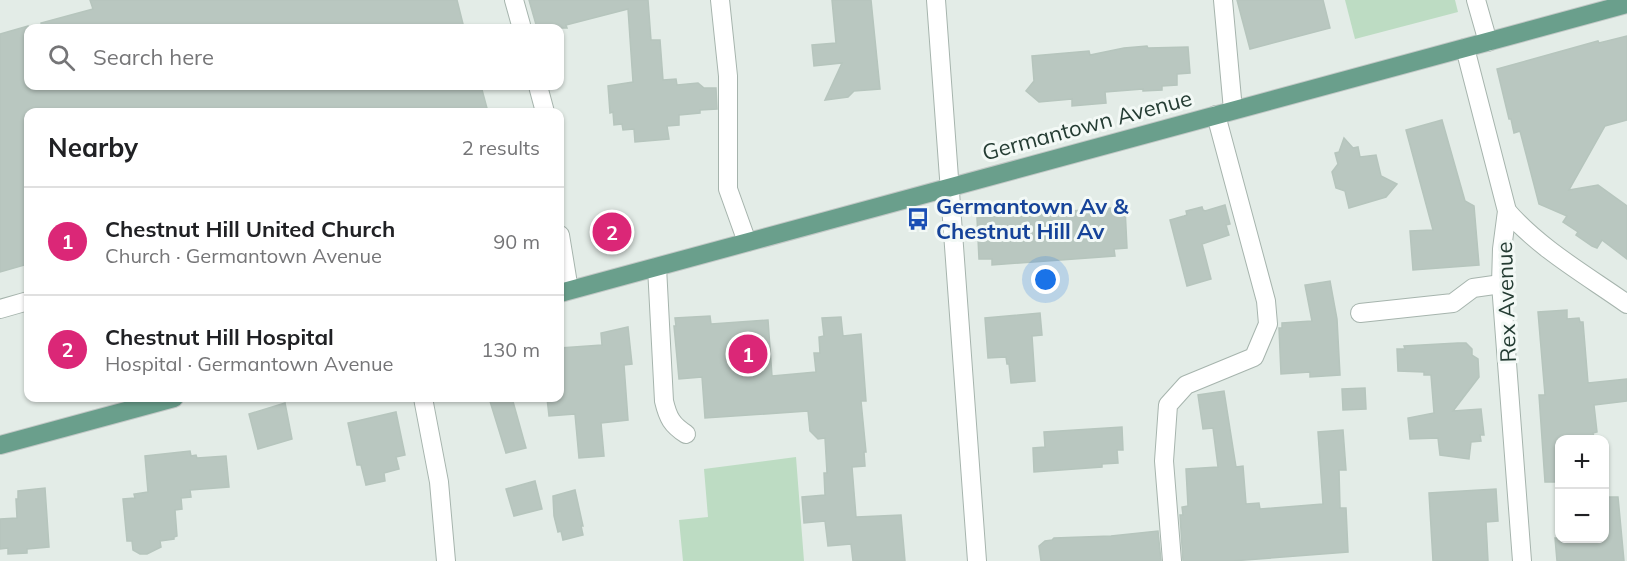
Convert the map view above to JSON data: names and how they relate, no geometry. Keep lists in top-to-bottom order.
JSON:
{
  "streets": {
    "main road": ["Germantown Avenue"],
    "street": ["Rex Avenue"]
  },
  "crossings": [
    ["Germantown Avenue", "Rex Avenue"]
  ],
  "places": {
    "bus stop": ["Germantown Av & Chestnut Hill Av"]
  },
  "page": {
    "search": "Search here",
    "heading": ["Nearby", "2 results"],
    "list": [
      {
        "mark": "1",
        "name": "Chestnut Hill United Church",
        "note": "Church · Germantown Avenue",
        "value": "90 m"
      },
      {
        "mark": "2",
        "name": "Chestnut Hill Hospital",
        "note": "Hospital · Germantown Avenue",
        "value": "130 m"
      }
    ],
    "pins": ["2", "1"],
    "map_buttons": ["+", "−"]
  }
}
